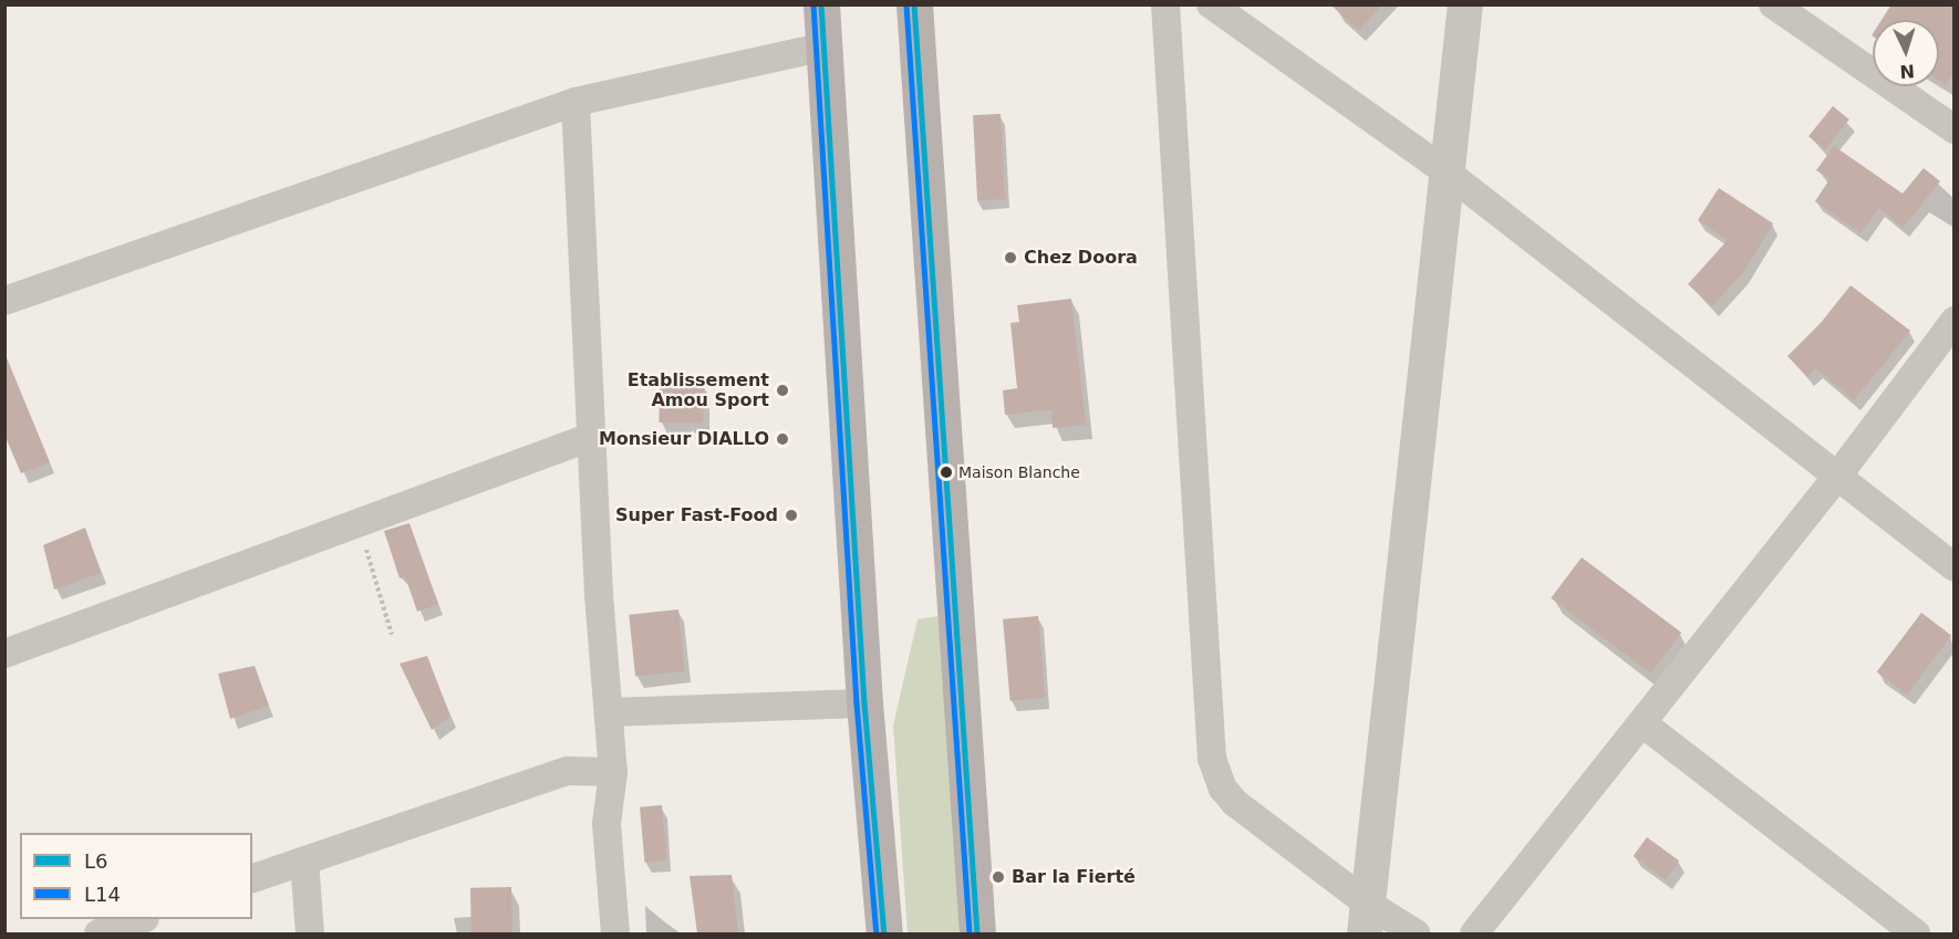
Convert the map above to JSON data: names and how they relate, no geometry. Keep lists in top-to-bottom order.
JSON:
{
  "places": [
    "Chez Doora",
    "Etablissement Amou Sport",
    "Monsieur DIALLO",
    "Maison Blanche",
    "Super Fast-Food",
    "Bar la Fierté"
  ],
  "lines": ["transit line L6", "transit line L14"],
  "legend": ["L6", "L14"],
  "north": "bottom"
}
